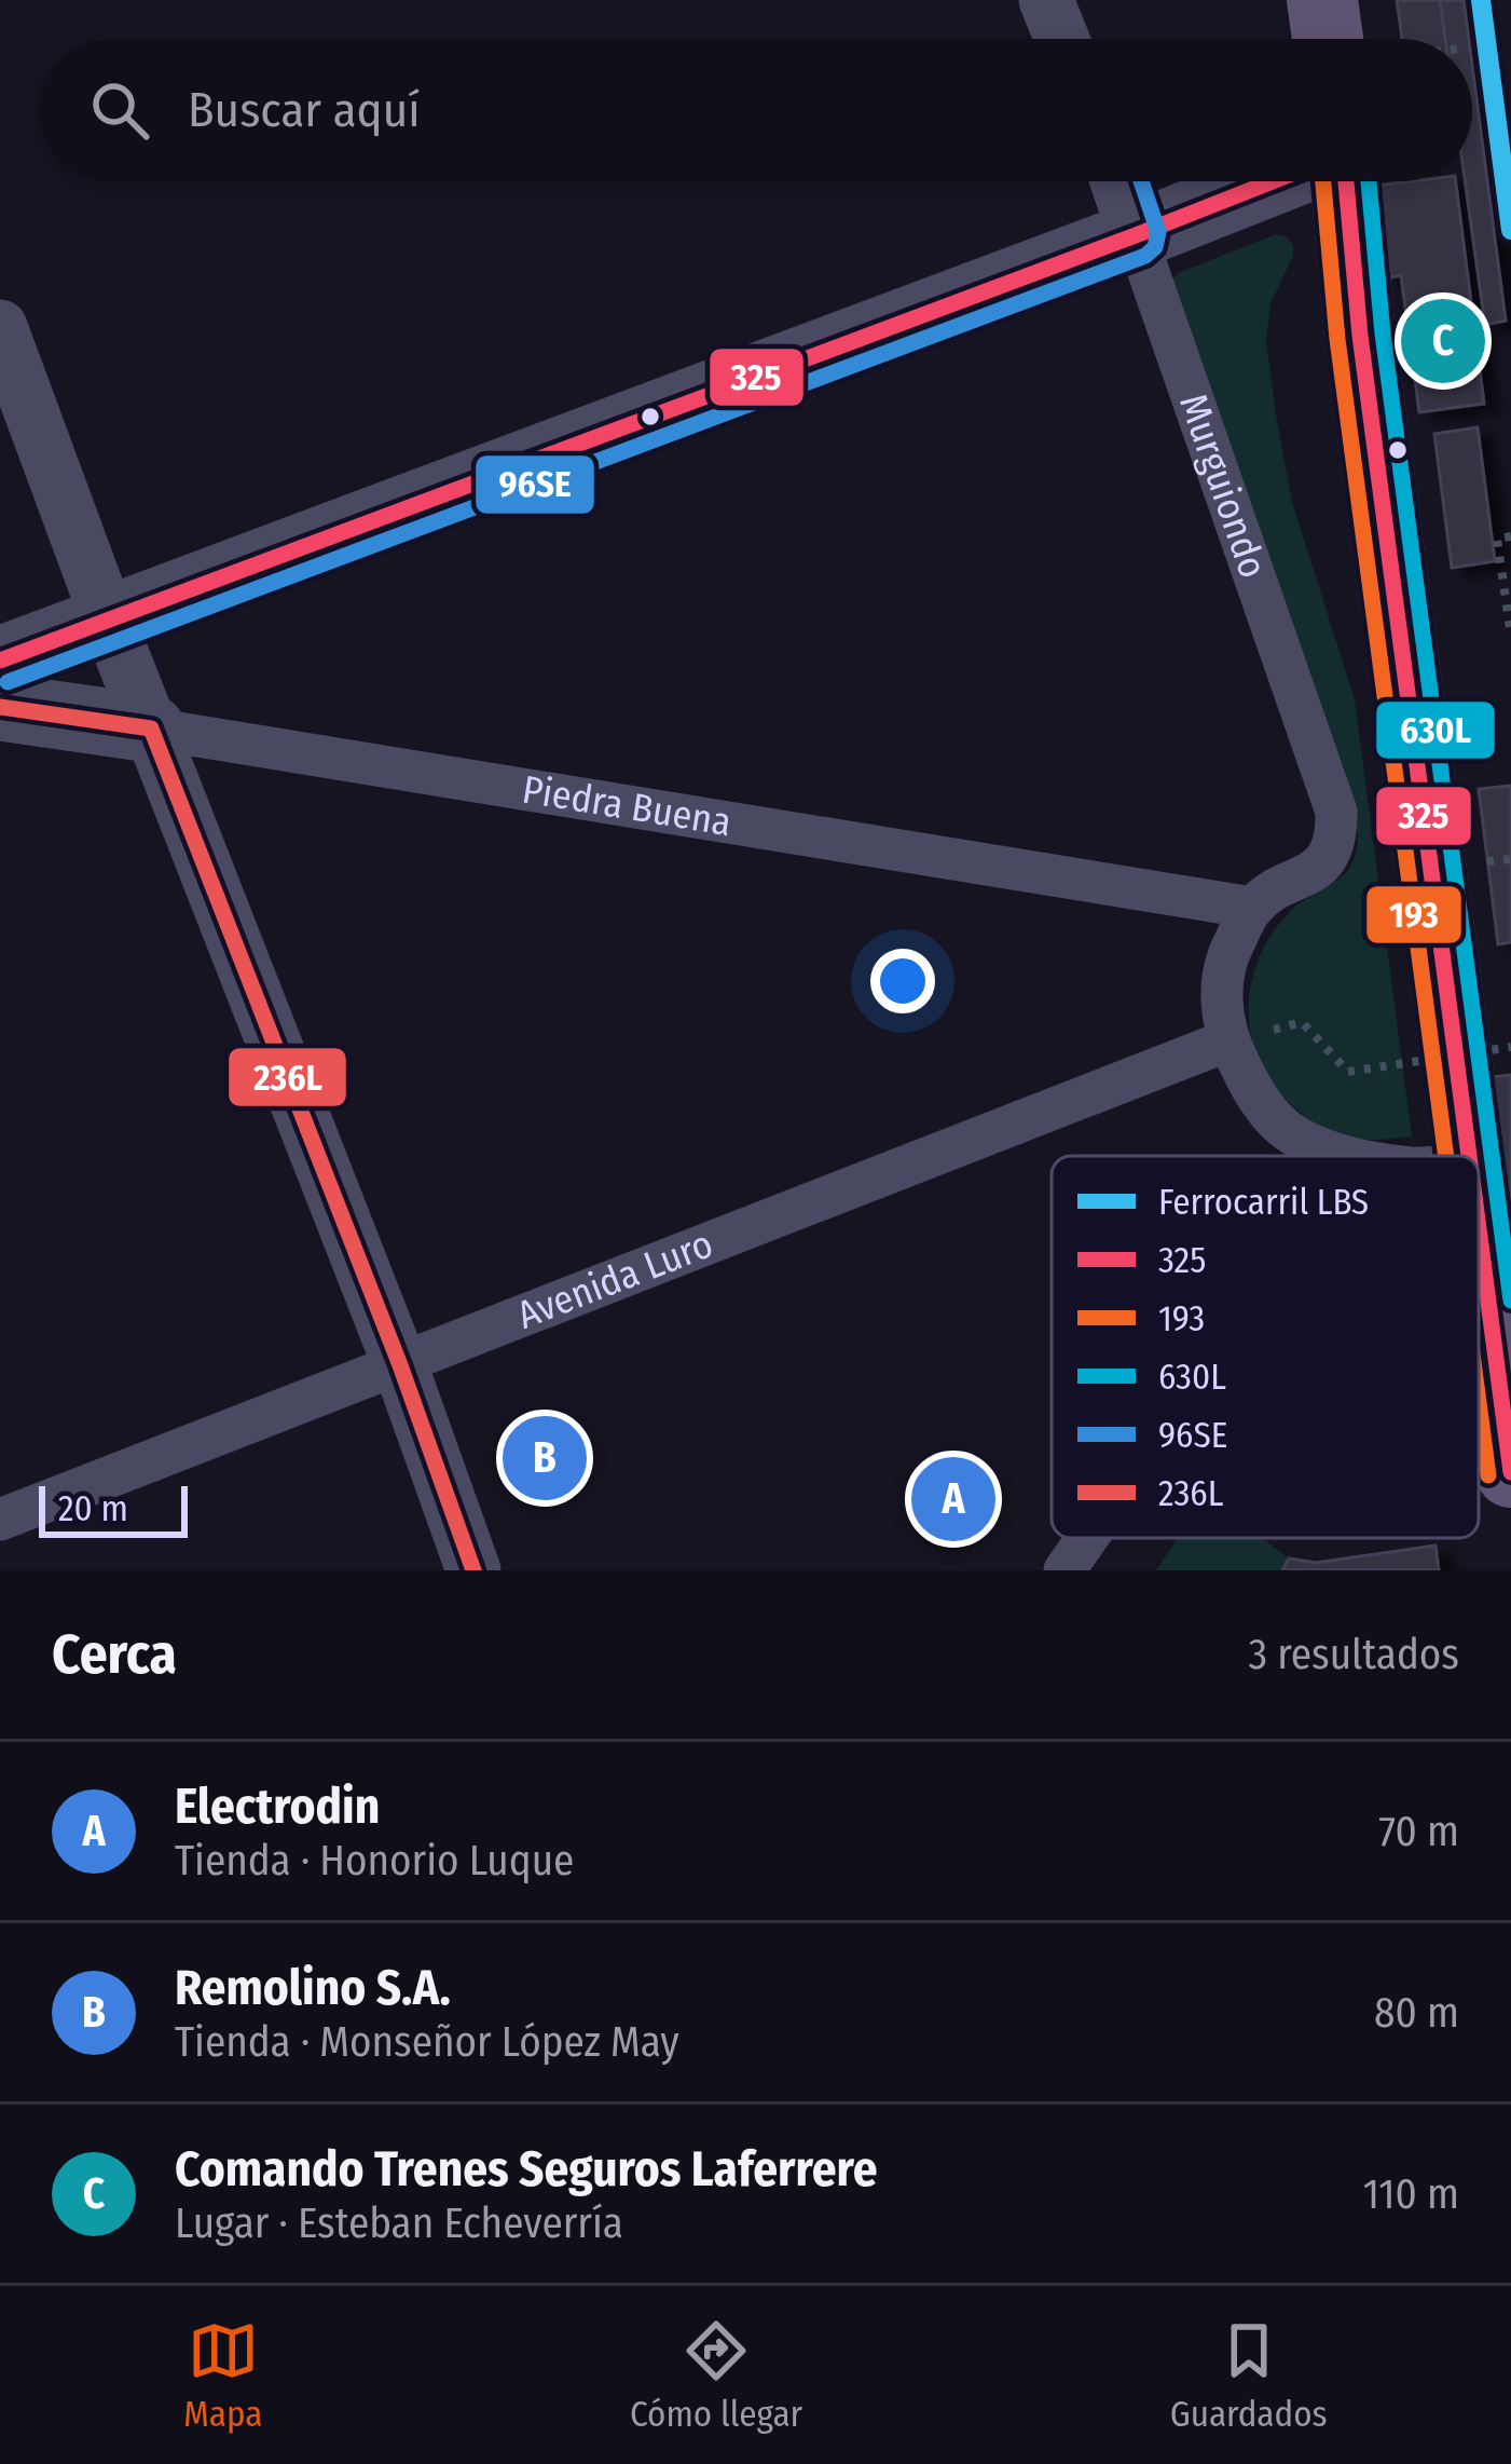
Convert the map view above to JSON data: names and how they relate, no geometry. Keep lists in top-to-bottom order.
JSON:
{
  "streets": {
    "street": ["Murguiondo", "Piedra Buena", "Avenida Luro"]
  },
  "crossings": [
    ["Murguiondo", "Piedra Buena"]
  ],
  "lines": [
    "rail line LBS",
    "transit line 325",
    "transit line 193",
    "transit line 630L",
    "transit line 96SE",
    "transit line 236L"
  ],
  "legend": [
    "Ferrocarril LBS",
    "325",
    "193",
    "630L",
    "96SE",
    "236L"
  ],
  "scale_bar": "20 m",
  "page": {
    "search": "Buscar aquí",
    "pins": ["C", "B", "A"],
    "scale": "20 m",
    "heading": ["Cerca", "3 resultados"],
    "list": [
      {
        "mark": "A",
        "name": "Electrodin",
        "note": "Tienda · Honorio Luque",
        "value": "70 m"
      },
      {
        "mark": "B",
        "name": "Remolino S.A.",
        "note": "Tienda · Monseñor López May",
        "value": "80 m"
      },
      {
        "mark": "C",
        "name": "Comando Trenes Seguros Laferrere",
        "note": "Lugar · Esteban Echeverría",
        "value": "110 m"
      }
    ],
    "nav": ["Mapa", "Cómo llegar", "Guardados"]
  }
}
